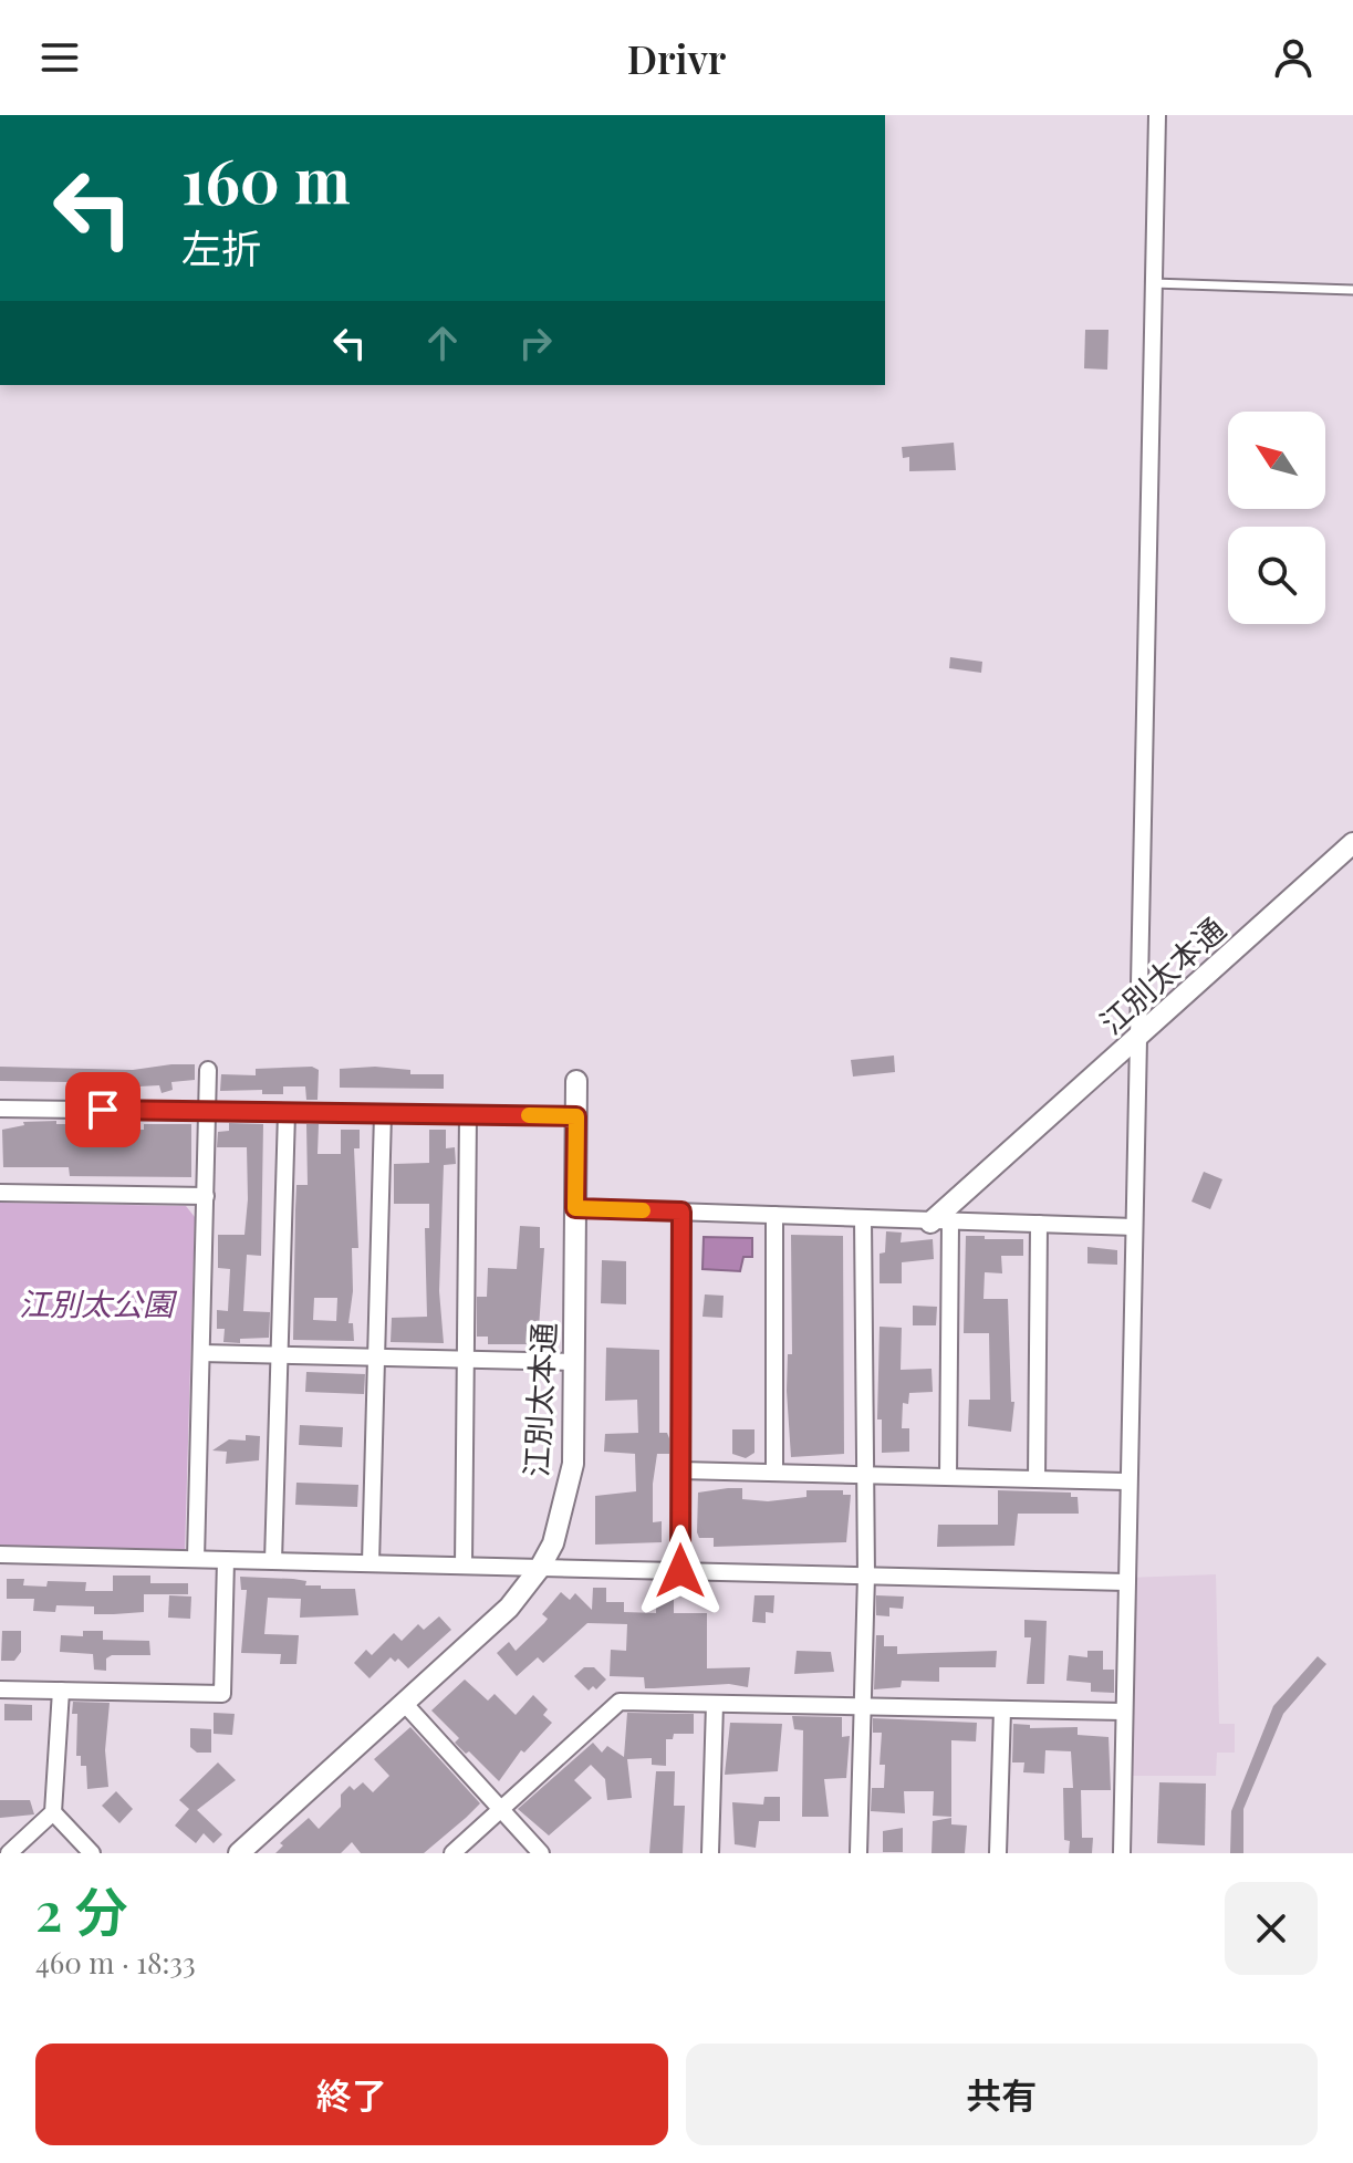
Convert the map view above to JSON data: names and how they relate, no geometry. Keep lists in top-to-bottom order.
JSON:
{
  "streets": {
    "street": ["江別太本通"]
  },
  "parks": ["江別太公園"],
  "north": "top left",
  "page": {
    "header": "Drivr",
    "turn": ["160 m", "左折"],
    "heading": ["2 分", "460 m · 18:33"],
    "buttons": ["終了", "共有"]
  }
}
